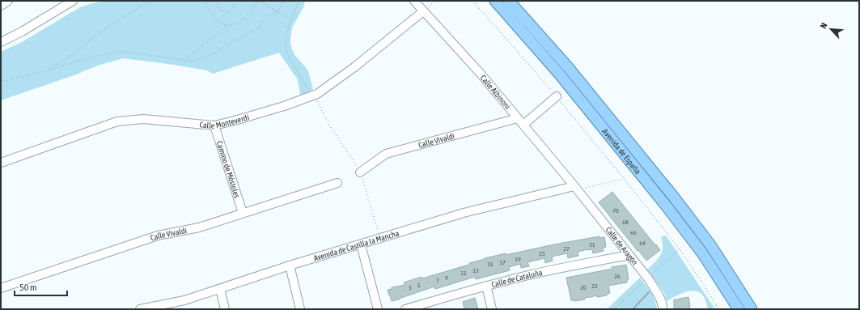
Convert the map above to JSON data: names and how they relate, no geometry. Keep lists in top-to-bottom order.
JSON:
{
  "streets": {
    "main road": ["Avenida de España"],
    "street": [
      "Calle Albinoni",
      "Calle Monteverdi",
      "Calle Vivaldi",
      "Camino de Móstoles",
      "Avenida de Castilla la Mancha",
      "Calle de Aragón",
      "Calle de Cataluña"
    ]
  },
  "crossings": [
    ["Calle Albinoni", "Calle Monteverdi"],
    ["Calle Albinoni", "Calle Vivaldi"],
    ["Calle Albinoni", "Avenida de Castilla la Mancha"],
    ["Calle Albinoni", "Calle de Aragón"],
    ["Calle Monteverdi", "Camino de Móstoles"],
    ["Calle Vivaldi", "Camino de Móstoles"],
    ["Avenida de Castilla la Mancha", "Calle de Aragón"],
    ["Calle de Aragón", "Calle de Cataluña"]
  ],
  "house_numbers": [
    "70",
    "68",
    "66",
    "64",
    "31",
    "27",
    "23",
    "19",
    "17",
    "15",
    "13",
    "11",
    "26",
    "9",
    "7",
    "5",
    "22",
    "3",
    "20"
  ],
  "scale_bar": "50 m",
  "north": "top left"
}
